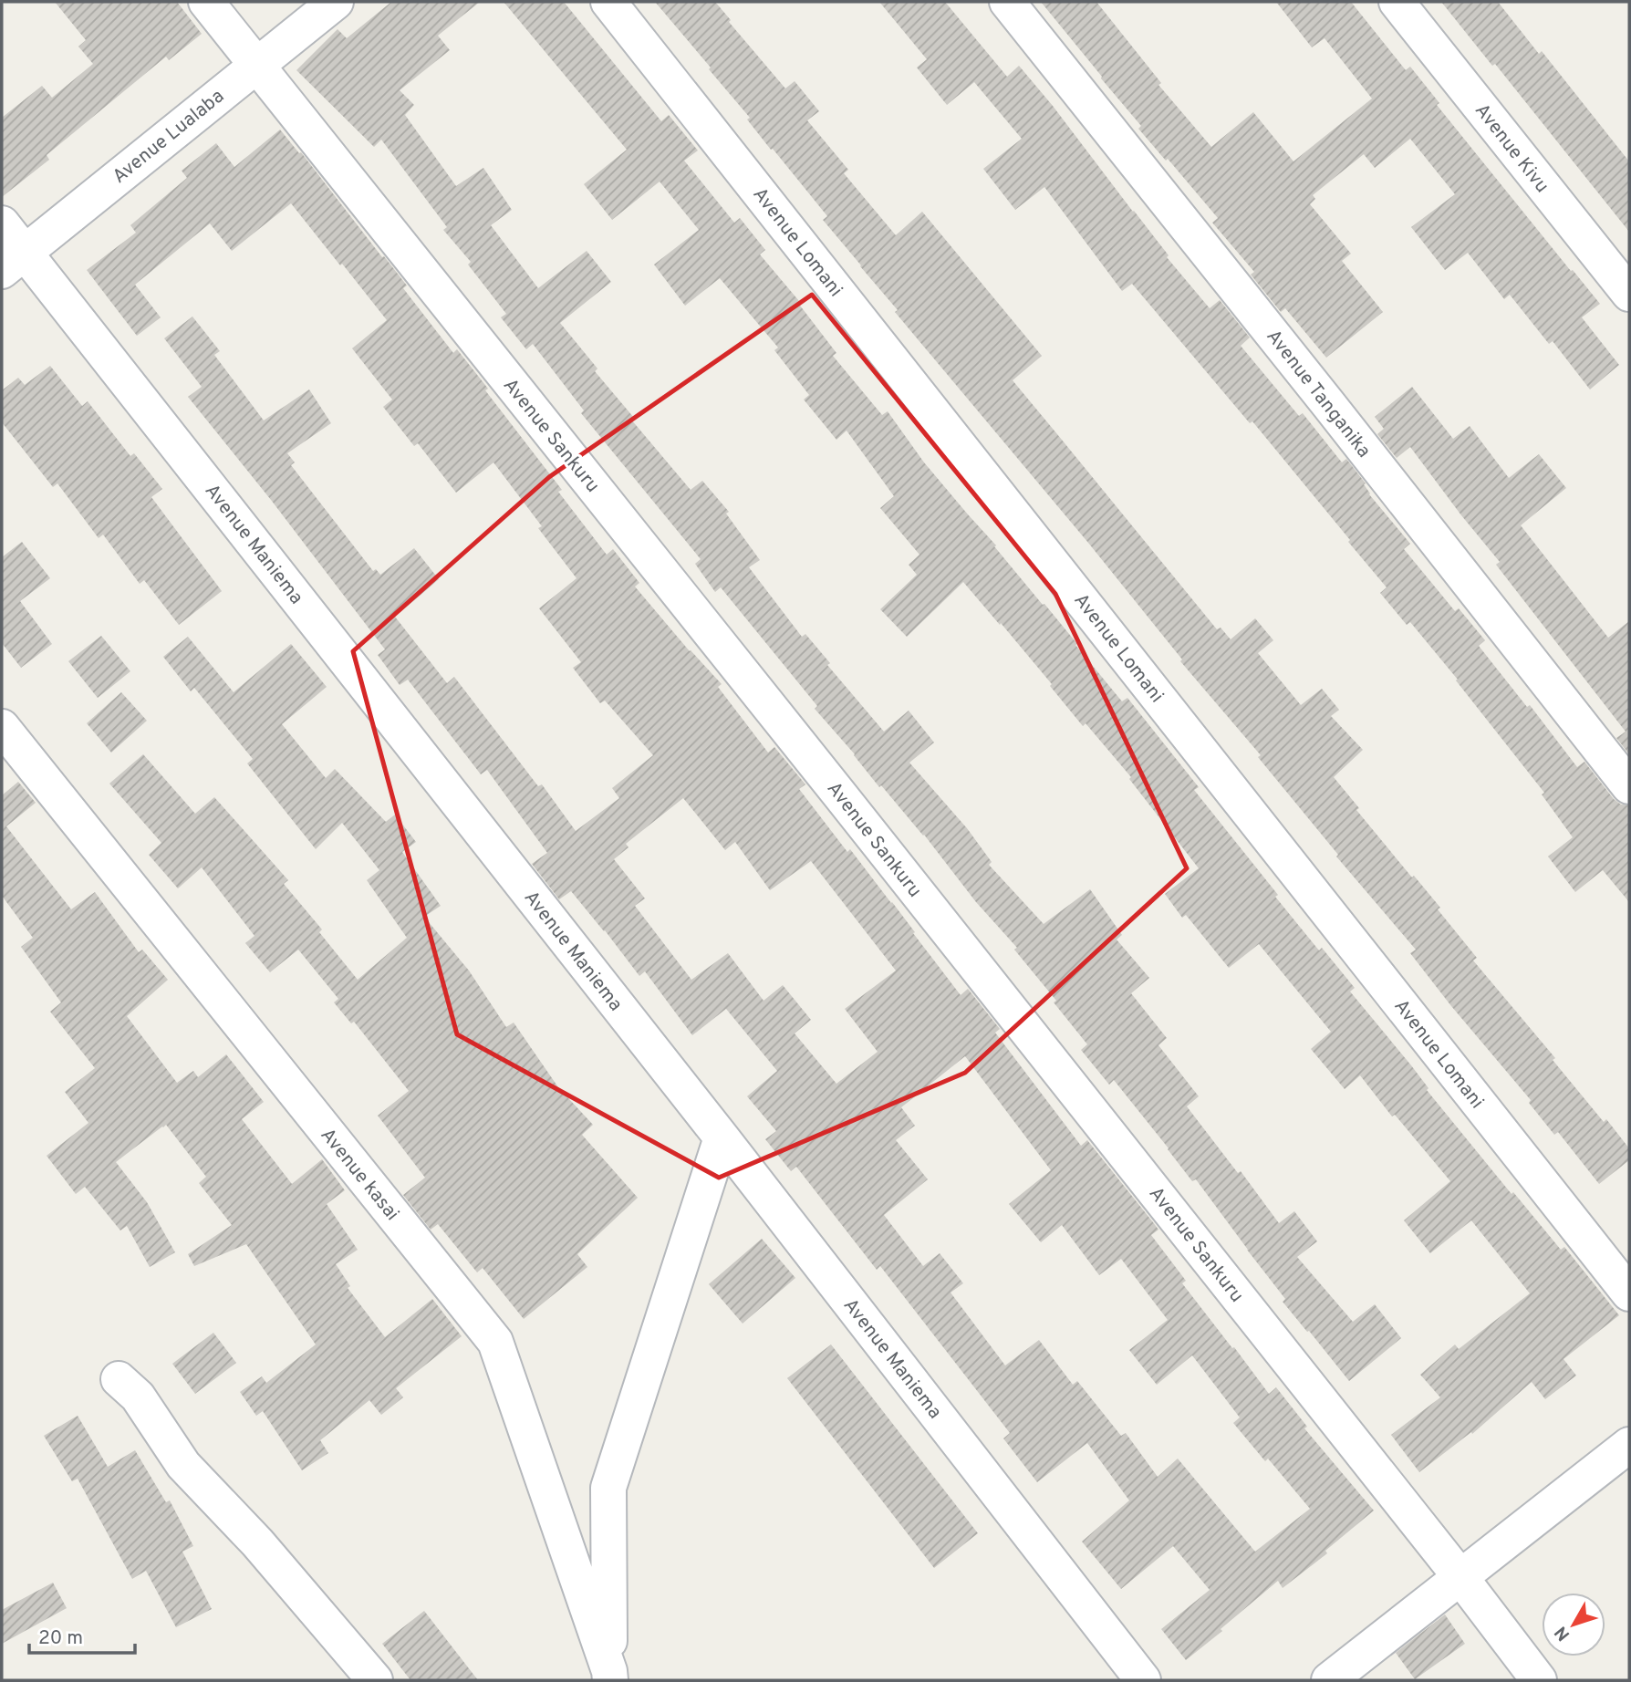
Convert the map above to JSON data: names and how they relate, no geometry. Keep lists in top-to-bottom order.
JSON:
{
  "streets": {
    "street": [
      "Avenue Lualaba",
      "Avenue Kivu",
      "Avenue Lomani",
      "Avenue Tanganika",
      "Avenue Sankuru",
      "Avenue Maniema",
      "Avenue kasai"
    ]
  },
  "crossings": [
    ["Avenue Lualaba", "Avenue Sankuru"],
    ["Avenue Lualaba", "Avenue Maniema"]
  ],
  "scale_bar": "20 m",
  "north": "bottom left"
}
